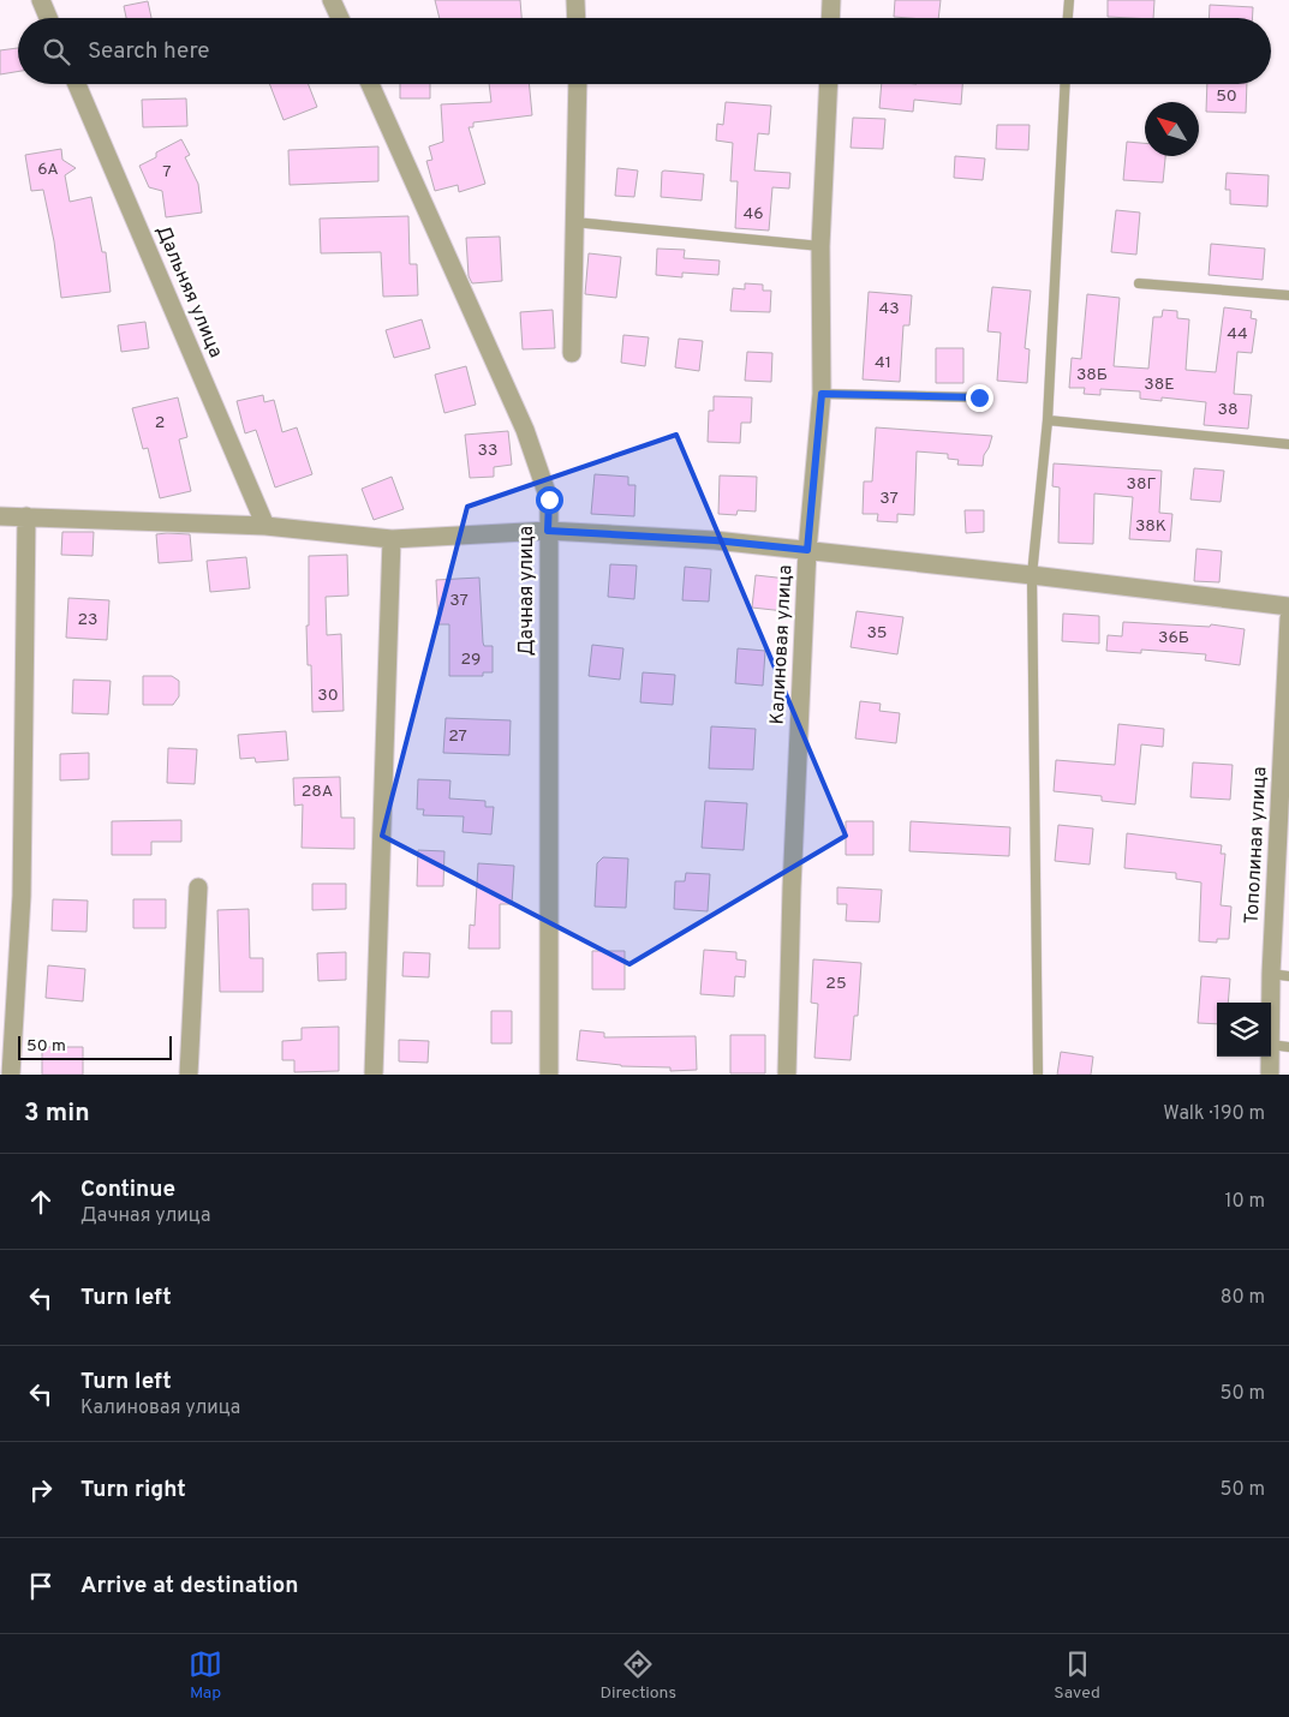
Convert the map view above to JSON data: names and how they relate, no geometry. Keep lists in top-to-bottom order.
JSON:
{
  "streets": {
    "street": [
      "Дальняя улица",
      "Дачная улица",
      "Калиновая улица",
      "Тополиная улица"
    ]
  },
  "house_numbers": [
    "50",
    "6А",
    "7",
    "46",
    "43",
    "44",
    "41",
    "38Б",
    "38Е",
    "38",
    "2",
    "33",
    "38Г",
    "37",
    "38К",
    "37",
    "23",
    "35",
    "36Б",
    "29",
    "30",
    "27",
    "28А",
    "25"
  ],
  "scale_bar": "50 m",
  "north": "top left",
  "page": {
    "search": "Search here",
    "scale": "50 m",
    "heading": ["3 min", "Walk · 190 m"],
    "list": [
      ["Continue", "Дачная улица", "10 m"],
      ["Turn left", "80 m"],
      ["Turn left", "Калиновая улица", "50 m"],
      ["Turn right", "50 m"],
      "Arrive at destination"
    ],
    "nav": ["Map", "Directions", "Saved"]
  }
}
